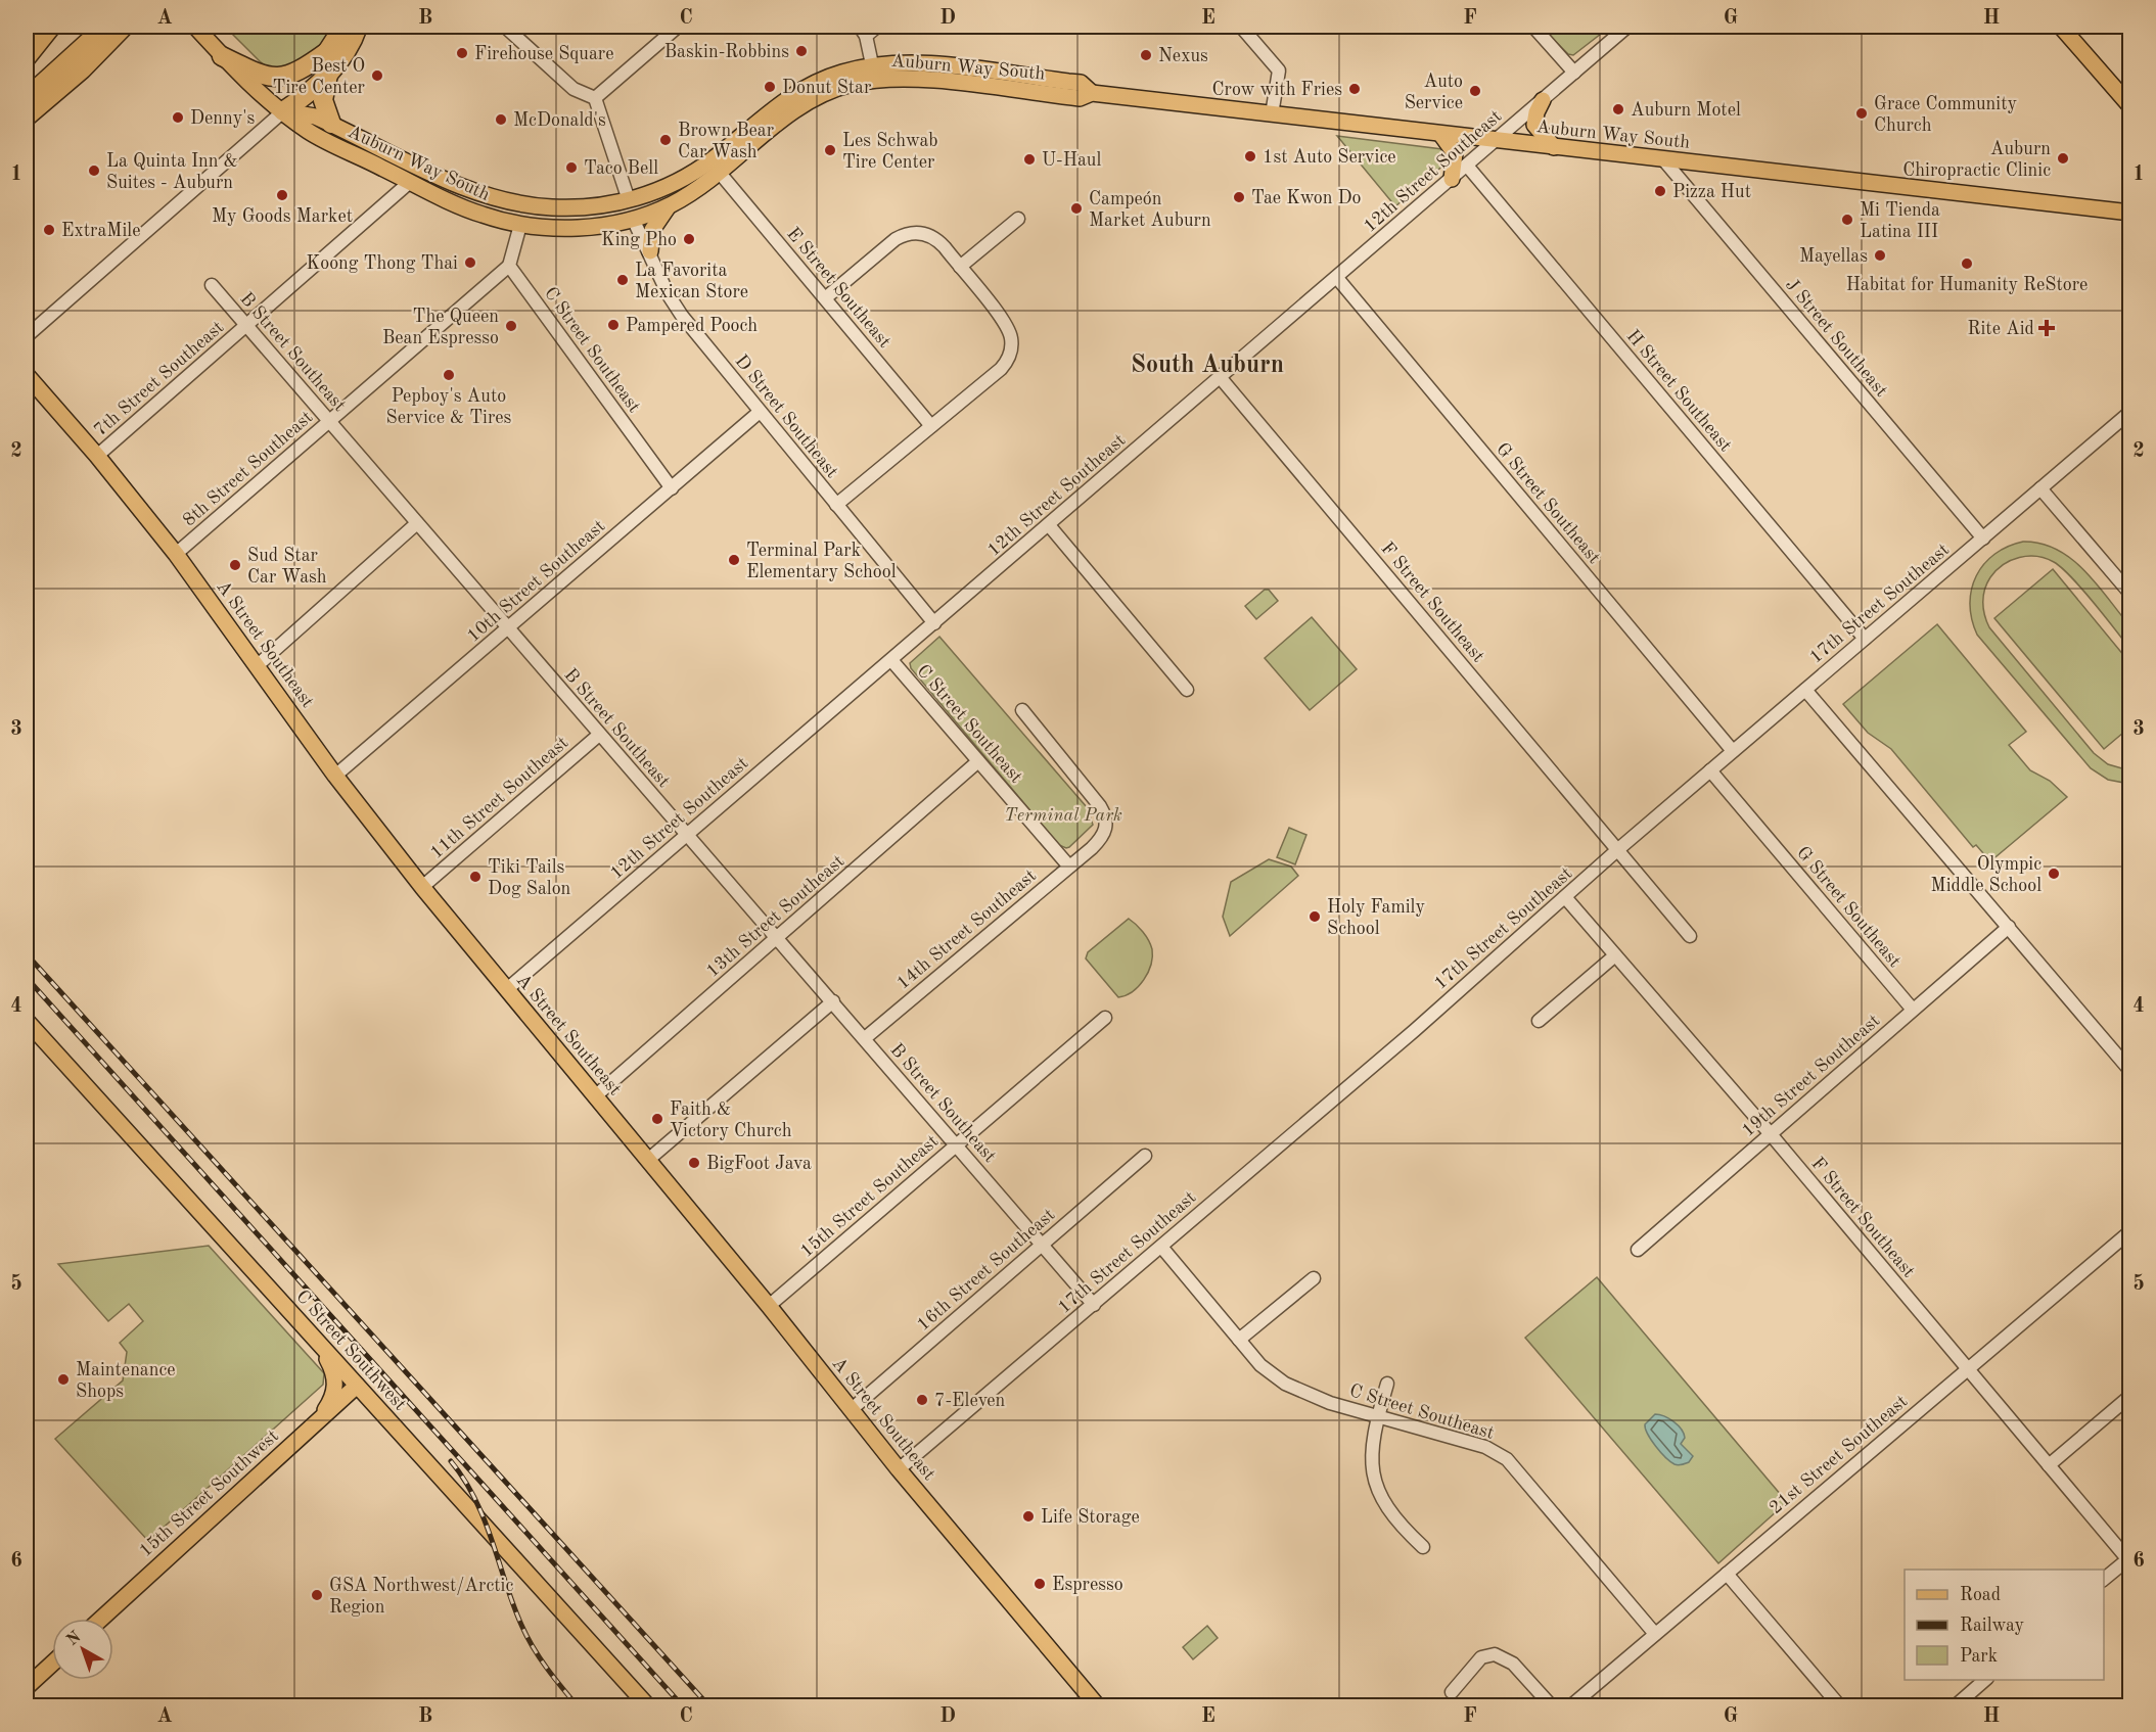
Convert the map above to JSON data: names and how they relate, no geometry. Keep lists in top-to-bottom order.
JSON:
{
  "streets": {
    "main road": [
      "Auburn Way South",
      "A Street Southeast",
      "C Street Southwest",
      "15th Street Southwest"
    ],
    "street": [
      "12th Street Southeast",
      "E Street Southeast",
      "J Street Southeast",
      "C Street Southeast",
      "B Street Southeast",
      "7th Street Southeast",
      "H Street Southeast",
      "D Street Southeast",
      "8th Street Southeast",
      "G Street Southeast",
      "10th Street Southeast",
      "F Street Southeast",
      "17th Street Southeast",
      "11th Street Southeast",
      "13th Street Southeast",
      "14th Street Southeast",
      "19th Street Southeast",
      "15th Street Southeast",
      "16th Street Southeast",
      "21st Street Southeast"
    ]
  },
  "crossings": [
    ["Auburn Way South", "12th Street Southeast"],
    ["Auburn Way South", "E Street Southeast"],
    ["Auburn Way South", "J Street Southeast"],
    ["Auburn Way South", "7th Street Southeast"],
    ["Auburn Way South", "D Street Southeast"],
    ["12th Street Southeast", "C Street Southeast"],
    ["12th Street Southeast", "B Street Southeast"],
    ["12th Street Southeast", "H Street Southeast"],
    ["12th Street Southeast", "D Street Southeast"],
    ["12th Street Southeast", "G Street Southeast"],
    ["12th Street Southeast", "F Street Southeast"],
    ["12th Street Southeast", "A Street Southeast"],
    ["J Street Southeast", "17th Street Southeast"],
    ["C Street Southeast", "8th Street Southeast"],
    ["C Street Southeast", "10th Street Southeast"],
    ["C Street Southeast", "17th Street Southeast"],
    ["C Street Southeast", "13th Street Southeast"],
    ["C Street Southeast", "14th Street Southeast"],
    ["C Street Southeast", "21st Street Southeast"],
    ["B Street Southeast", "7th Street Southeast"],
    ["B Street Southeast", "8th Street Southeast"],
    ["B Street Southeast", "10th Street Southeast"],
    ["B Street Southeast", "17th Street Southeast"],
    ["B Street Southeast", "11th Street Southeast"],
    ["B Street Southeast", "13th Street Southeast"],
    ["B Street Southeast", "14th Street Southeast"],
    ["B Street Southeast", "15th Street Southeast"],
    ["B Street Southeast", "16th Street Southeast"],
    ["7th Street Southeast", "A Street Southeast"],
    ["H Street Southeast", "17th Street Southeast"],
    ["D Street Southeast", "10th Street Southeast"],
    ["8th Street Southeast", "A Street Southeast"],
    ["G Street Southeast", "17th Street Southeast"],
    ["G Street Southeast", "19th Street Southeast"],
    ["10th Street Southeast", "A Street Southeast"],
    ["F Street Southeast", "17th Street Southeast"],
    ["F Street Southeast", "19th Street Southeast"],
    ["F Street Southeast", "21st Street Southeast"],
    ["17th Street Southeast", "A Street Southeast"],
    ["A Street Southeast", "11th Street Southeast"],
    ["A Street Southeast", "13th Street Southeast"],
    ["A Street Southeast", "15th Street Southeast"],
    ["A Street Southeast", "16th Street Southeast"],
    ["C Street Southwest", "15th Street Southwest"]
  ],
  "districts": ["South Auburn"],
  "parks": ["Terminal Park"],
  "places": {
    "other": [
      "Baskin-Robbins",
      "Firehouse Square",
      "Nexus",
      "Best O Tire Center",
      "Donut Star",
      "Crow with Fries",
      "Auto Service",
      "Auburn Motel",
      "Grace Community Church",
      "Denny's",
      "McDonald's",
      "Brown Bear Car Wash",
      "Les Schwab Tire Center",
      "1st Auto Service",
      "Auburn Chiropractic Clinic",
      "U-Haul",
      "Taco Bell",
      "La Quinta Inn & Suites - Auburn",
      "Pizza Hut",
      "My Goods Market",
      "Tae Kwon Do",
      "Campeón Market Auburn",
      "Mi Tienda Latina III",
      "ExtraMile",
      "King Pho",
      "Mayellas",
      "Koong Thong Thai",
      "Habitat for Humanity ReStore",
      "La Favorita Mexican Store",
      "Pampered Pooch",
      "The Queen Bean Espresso",
      "Pepboy's Auto Service & Tires",
      "Terminal Park Elementary School",
      "Sud Star Car Wash",
      "Olympic Middle School",
      "Tiki Tails Dog Salon",
      "Holy Family School",
      "Faith & Victory Church",
      "BigFoot Java",
      "Maintenance Shops",
      "7-Eleven",
      "Life Storage",
      "Espresso",
      "GSA Northwest/Arctic Region"
    ],
    "health": ["Rite Aid"]
  },
  "legend": ["Road", "Railway", "Park"],
  "north": "top left",
  "grid": {
    "columns": [
      "A",
      "B",
      "C",
      "D",
      "E",
      "F",
      "G",
      "H"
    ],
    "rows": [
      "1",
      "2",
      "3",
      "4",
      "5",
      "6"
    ]
  }
}
